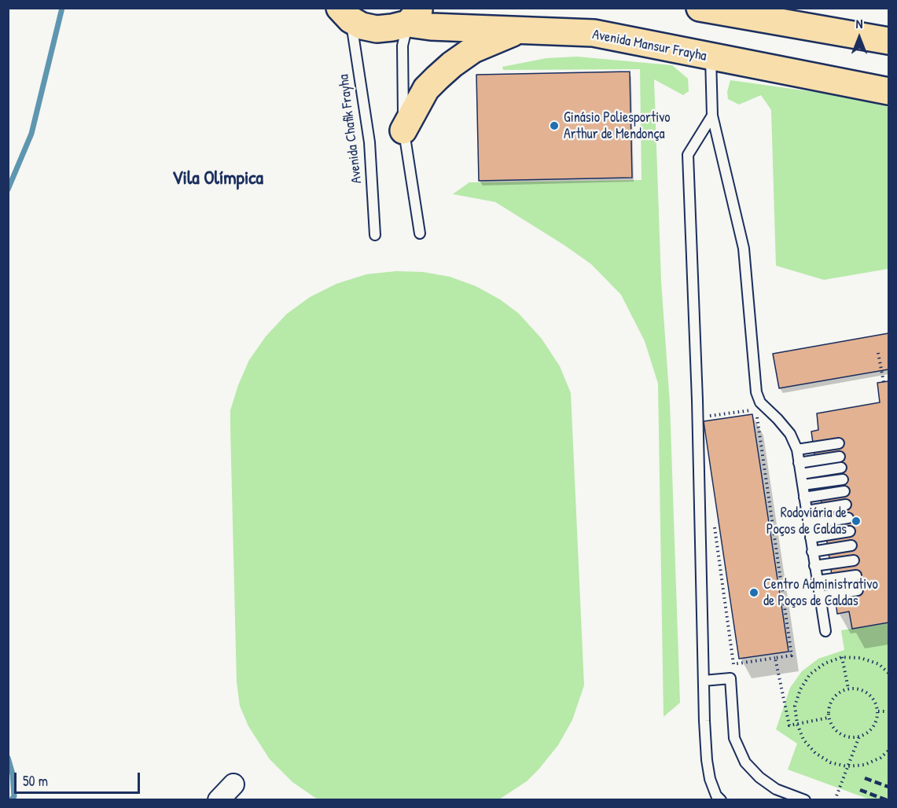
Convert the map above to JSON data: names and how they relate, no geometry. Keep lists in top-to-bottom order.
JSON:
{
  "streets": {
    "main road": ["Avenida Mansur Frayha"],
    "lane": ["Avenida Chafik Frayha"]
  },
  "crossings": [
    ["Avenida Mansur Frayha", "Avenida Chafik Frayha"]
  ],
  "districts": ["Vila Olímpica"],
  "places": ["Ginásio Poliesportivo Arthur de Mendonça", "Rodoviária de Poços de Caldas", "Centro Administrativo de Poços de Caldas"],
  "scale_bar": "50 m",
  "north": "top"
}
